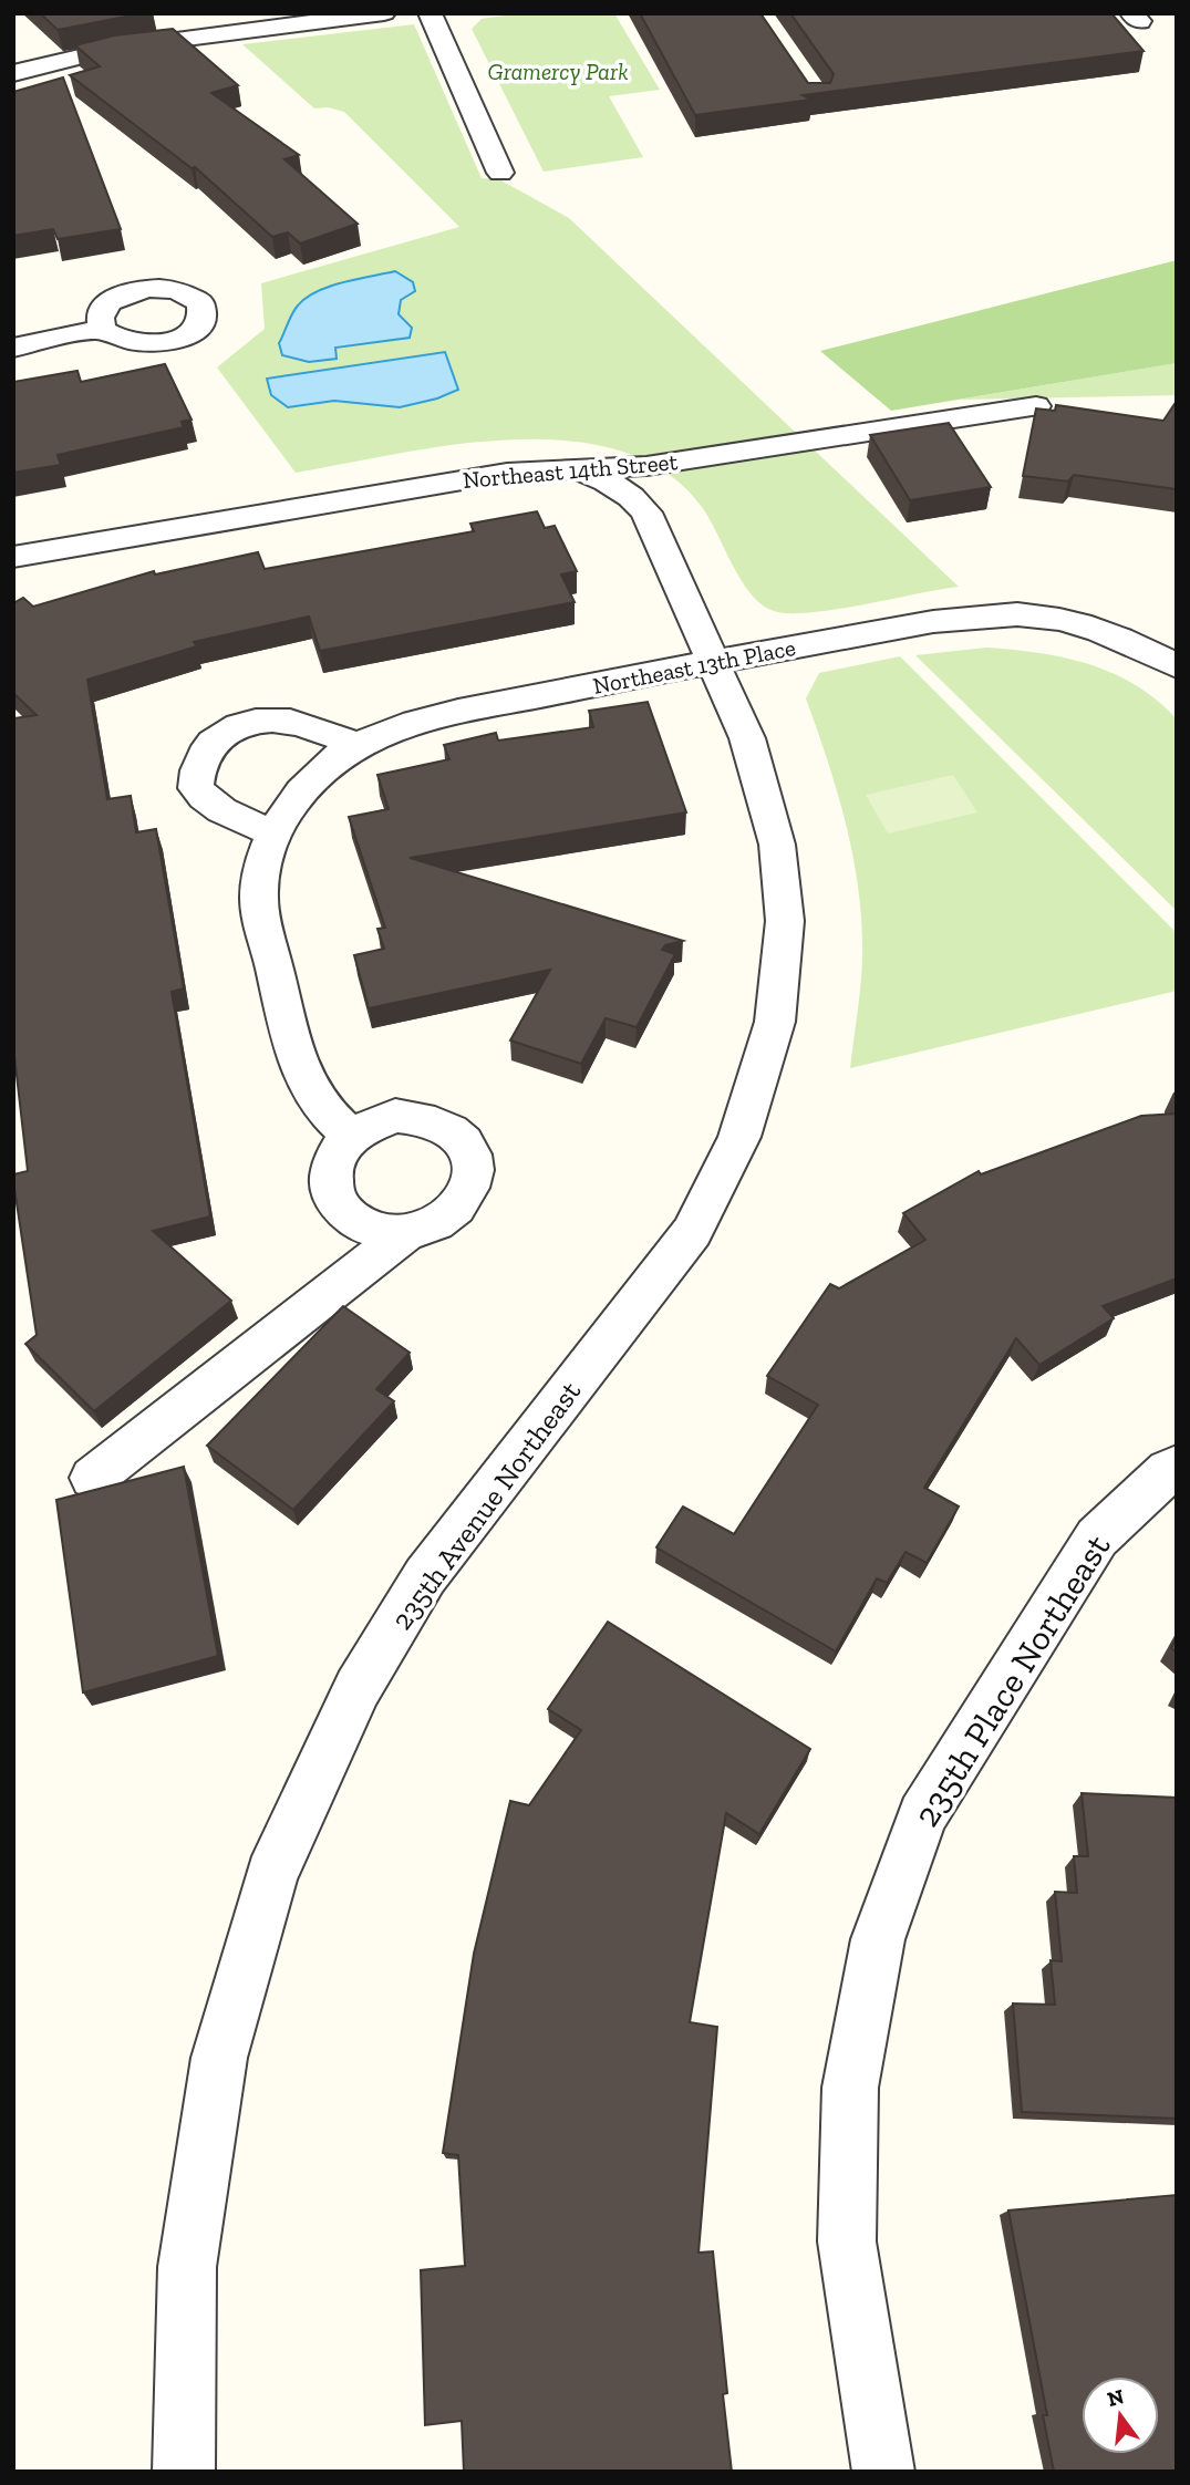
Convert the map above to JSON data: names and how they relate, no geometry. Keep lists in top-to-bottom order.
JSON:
{
  "streets": {
    "street": [
      "Northeast 14th Street",
      "Northeast 13th Place",
      "235th Avenue Northeast",
      "235th Place Northeast"
    ]
  },
  "crossings": [
    ["Northeast 14th Street", "235th Avenue Northeast"],
    ["Northeast 13th Place", "235th Avenue Northeast"]
  ],
  "parks": ["Gramercy Park"],
  "north": "top"
}
